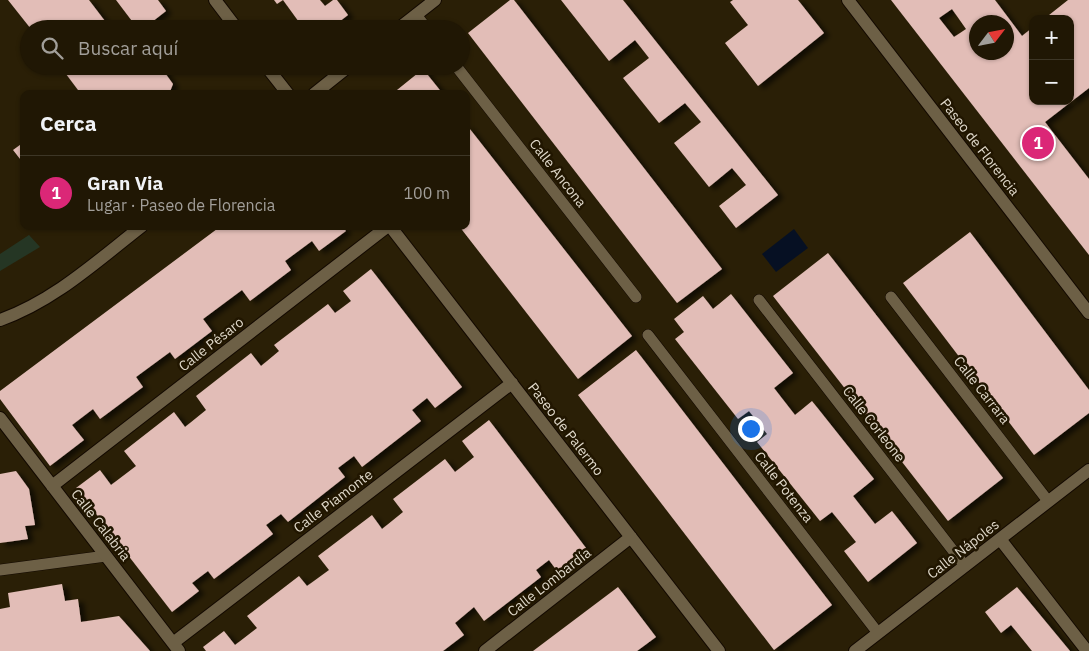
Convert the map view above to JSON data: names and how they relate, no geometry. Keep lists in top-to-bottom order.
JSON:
{
  "streets": {
    "street": [
      "Paseo de Florencia",
      "Calle Pésaro",
      "Paseo de Palermo",
      "Calle Piamonte",
      "Calle Calabria",
      "Calle Nápoles",
      "Calle Lombardía"
    ],
    "lane": [
      "Calle Ancona",
      "Calle Carrara",
      "Calle Corleone",
      "Calle Potenza"
    ]
  },
  "crossings": [
    ["Calle Pésaro", "Calle Calabria"],
    ["Calle Carrara", "Calle Nápoles"],
    ["Calle Corleone", "Calle Nápoles"],
    ["Paseo de Palermo", "Calle Piamonte"],
    ["Paseo de Palermo", "Calle Lombardía"],
    ["Calle Potenza", "Calle Nápoles"],
    ["Calle Piamonte", "Calle Calabria"]
  ],
  "north": "top right",
  "page": {
    "map_buttons": ["+", "−"],
    "search": "Buscar aquí",
    "heading": "Cerca",
    "pins": "1",
    "list": [
      {
        "mark": "1",
        "name": "Gran Via",
        "note": "Lugar · Paseo de Florencia",
        "value": "100 m"
      }
    ]
  }
}
